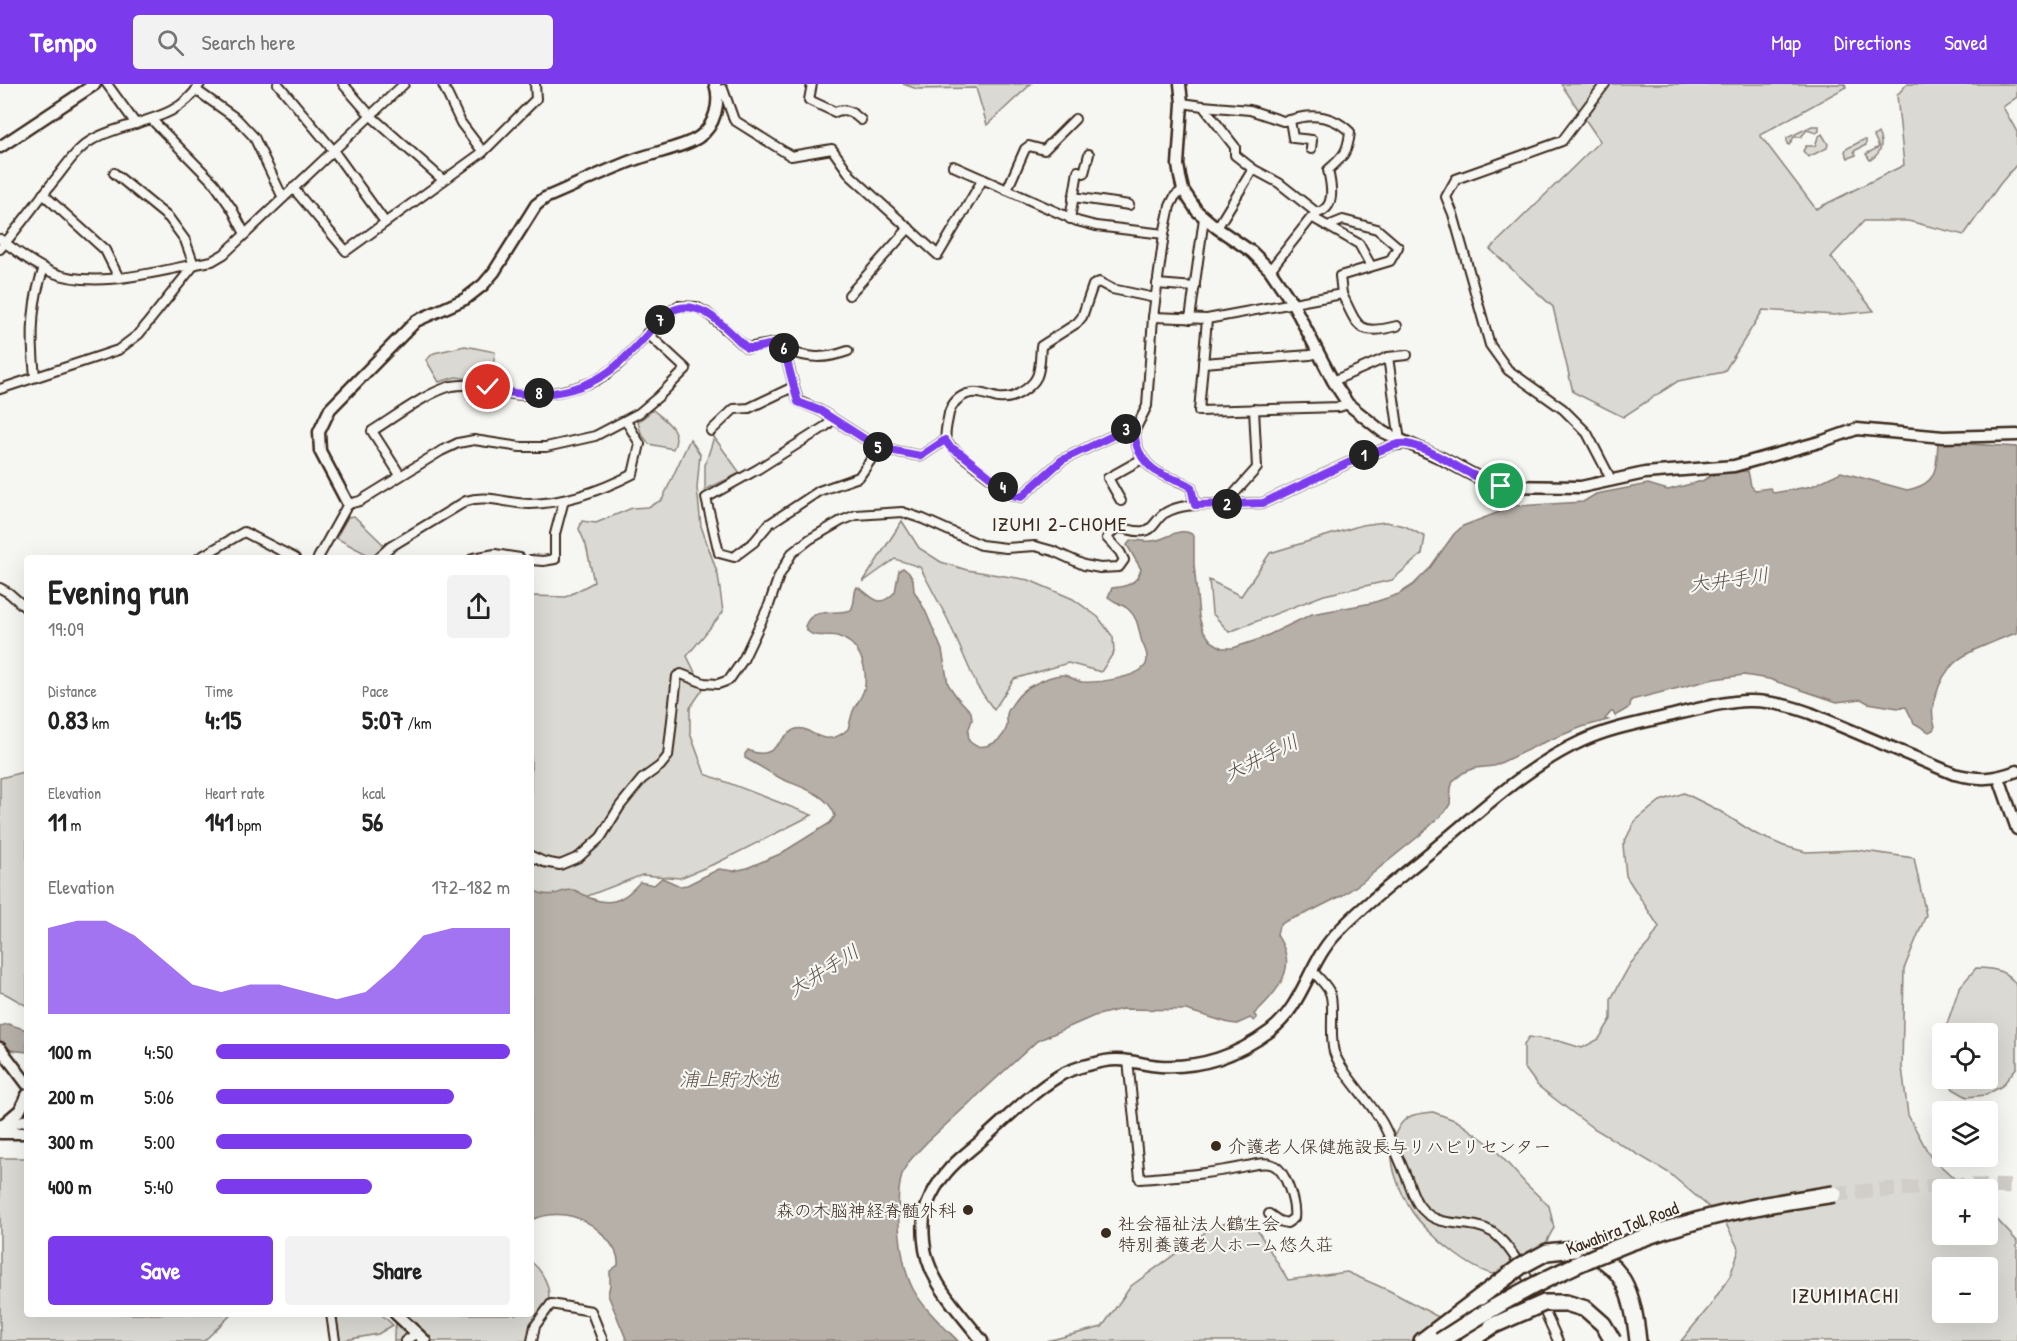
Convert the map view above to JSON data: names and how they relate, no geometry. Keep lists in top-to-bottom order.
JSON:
{
  "streets": {
    "highway": ["Kawahira Toll Road"]
  },
  "districts": ["IZUMI 2-CHOME", "IZUMIMACHI"],
  "water": ["大井手川", "浦上貯水池"],
  "places": ["介護老人保健施設長与リハビリセンター", "森の木脳神経脊髄外科", "社会福祉法人鶴生会 特別養護老人ホーム悠久荘"],
  "page": {
    "header": "Tempo",
    "search": "Search here",
    "nav": ["Map", "Directions", "Saved"],
    "pins": [
      "7",
      "6",
      "8",
      "3",
      "5",
      "1",
      "4",
      "2"
    ],
    "heading": ["Evening run", "19:09"],
    "stats": [
      ["Distance", "0.83 km"],
      ["Time", "4:15"],
      ["Pace", "5:07 /km"],
      ["Elevation", "11 m"],
      ["Heart rate", "141 bpm"],
      ["kcal", "56"]
    ],
    "chart": ["Elevation", "172–182 m"],
    "map_buttons": ["+", "−"],
    "list": [
      {
        "name": "100 m",
        "note": "4:50"
      },
      {
        "name": "200 m",
        "note": "5:06"
      },
      {
        "name": "300 m",
        "note": "5:00"
      },
      {
        "name": "400 m",
        "note": "5:40"
      }
    ],
    "buttons": ["Save", "Share"]
  }
}
